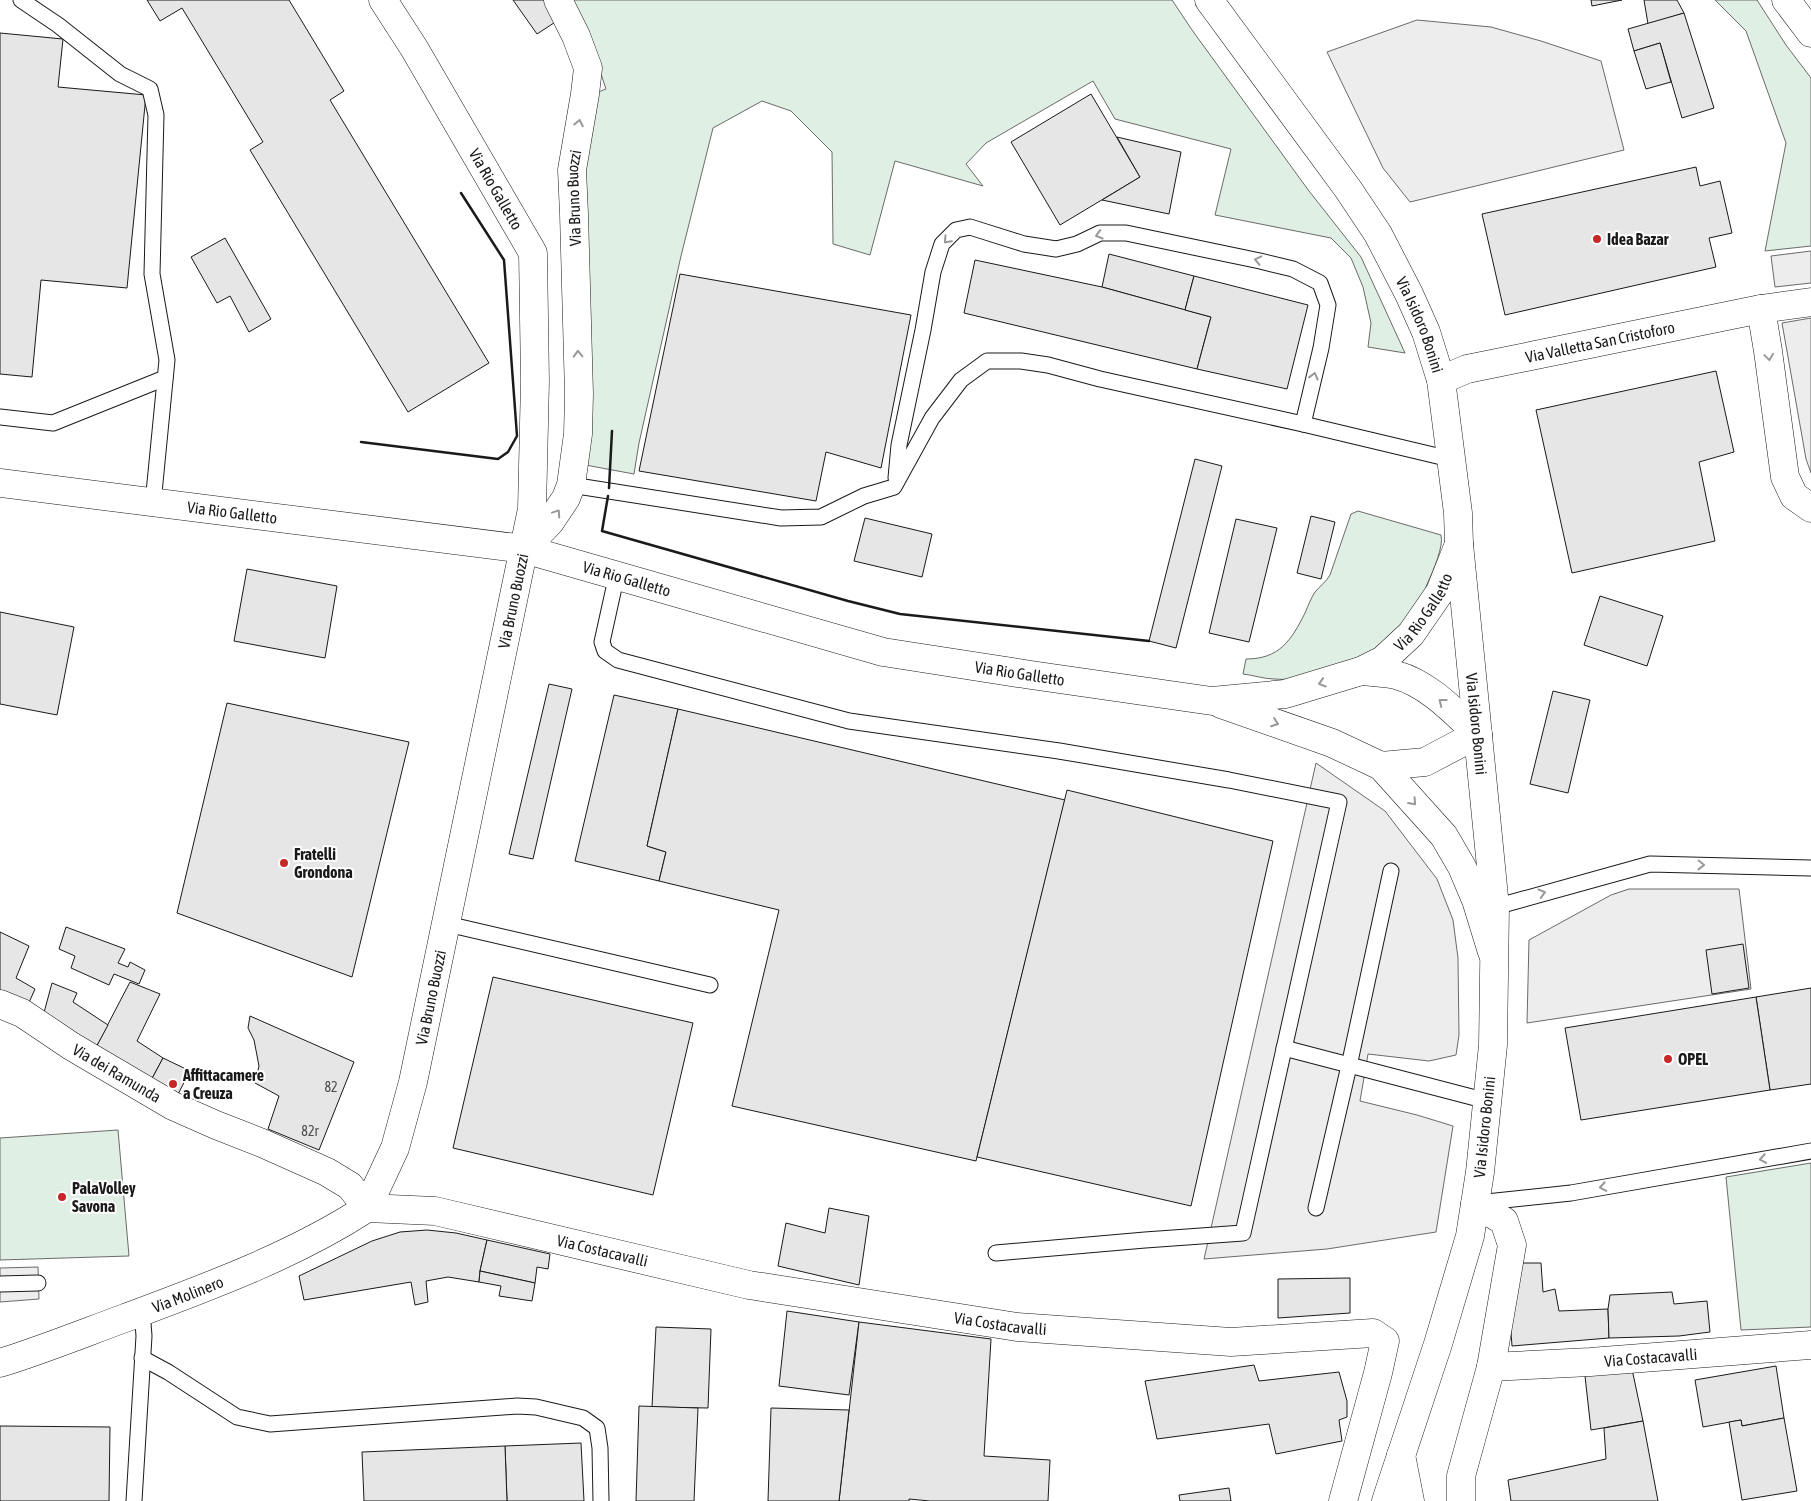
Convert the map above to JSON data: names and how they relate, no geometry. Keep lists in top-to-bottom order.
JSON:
{
  "streets": {
    "street": [
      "Via Rio Galletto",
      "Via Bruno Buozzi",
      "Via Isidoro Bonini",
      "Via Valletta San Cristoforo",
      "Via dei Ramunda",
      "Via Costacavalli",
      "Via Molinero"
    ]
  },
  "crossings": [
    ["Via Rio Galletto", "Via Bruno Buozzi"],
    ["Via Rio Galletto", "Via Isidoro Bonini"],
    ["Via Bruno Buozzi", "Via dei Ramunda"],
    ["Via Bruno Buozzi", "Via Costacavalli"],
    ["Via Bruno Buozzi", "Via Molinero"],
    ["Via Isidoro Bonini", "Via Valletta San Cristoforo"],
    ["Via dei Ramunda", "Via Costacavalli"],
    ["Via dei Ramunda", "Via Molinero"],
    ["Via Costacavalli", "Via Molinero"]
  ],
  "one_way": ["Via Bruno Buozzi"],
  "places": [
    "Idea Bazar",
    "Fratelli Grondona",
    "OPEL",
    "Affittacamere a Creuza",
    "PalaVolley Savona"
  ],
  "house_numbers": ["82", "82r"]
}
